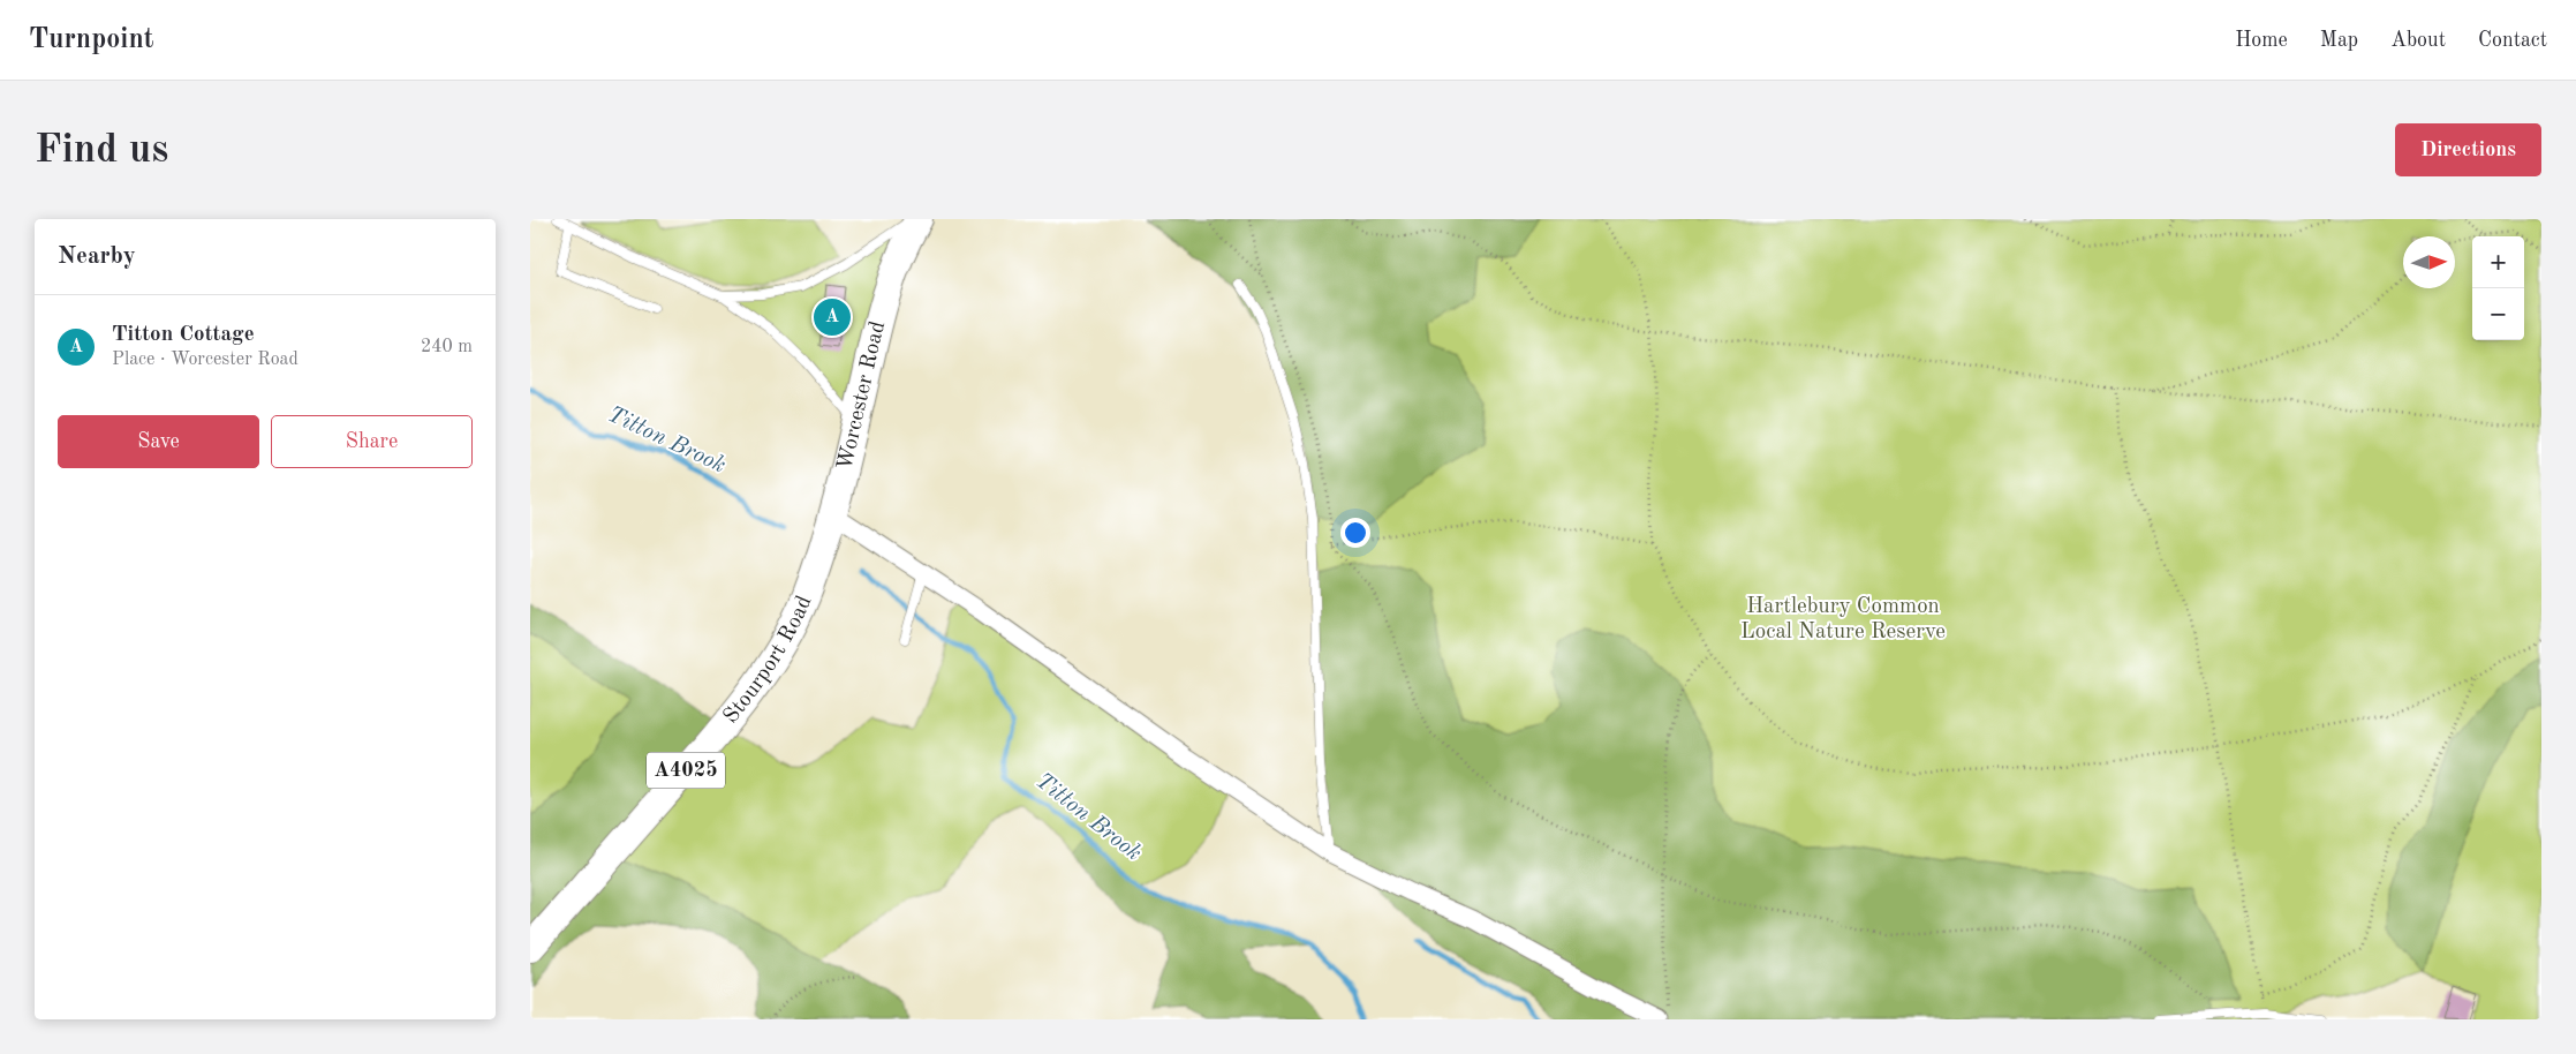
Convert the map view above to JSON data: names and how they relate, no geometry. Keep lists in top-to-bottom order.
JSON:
{
  "streets": {
    "main road": ["Worcester Road", "Stourport Road", "A4025"]
  },
  "crossings": [
    ["Worcester Road", "Stourport Road"]
  ],
  "water": ["Titton Brook"],
  "parks": ["Hartlebury Common Local Nature Reserve"],
  "north": "right",
  "page": {
    "header": "Turnpoint",
    "nav": [
      "Home",
      "Map",
      "About",
      "Contact"
    ],
    "buttons": [
      "Directions",
      ["Save", "Share"]
    ],
    "title": "Find us",
    "heading": "Nearby",
    "map_buttons": ["+", "−"],
    "list": [
      {
        "mark": "A",
        "name": "Titton Cottage",
        "note": "Place · Worcester Road",
        "value": "240 m"
      }
    ],
    "pins": "A"
  }
}
